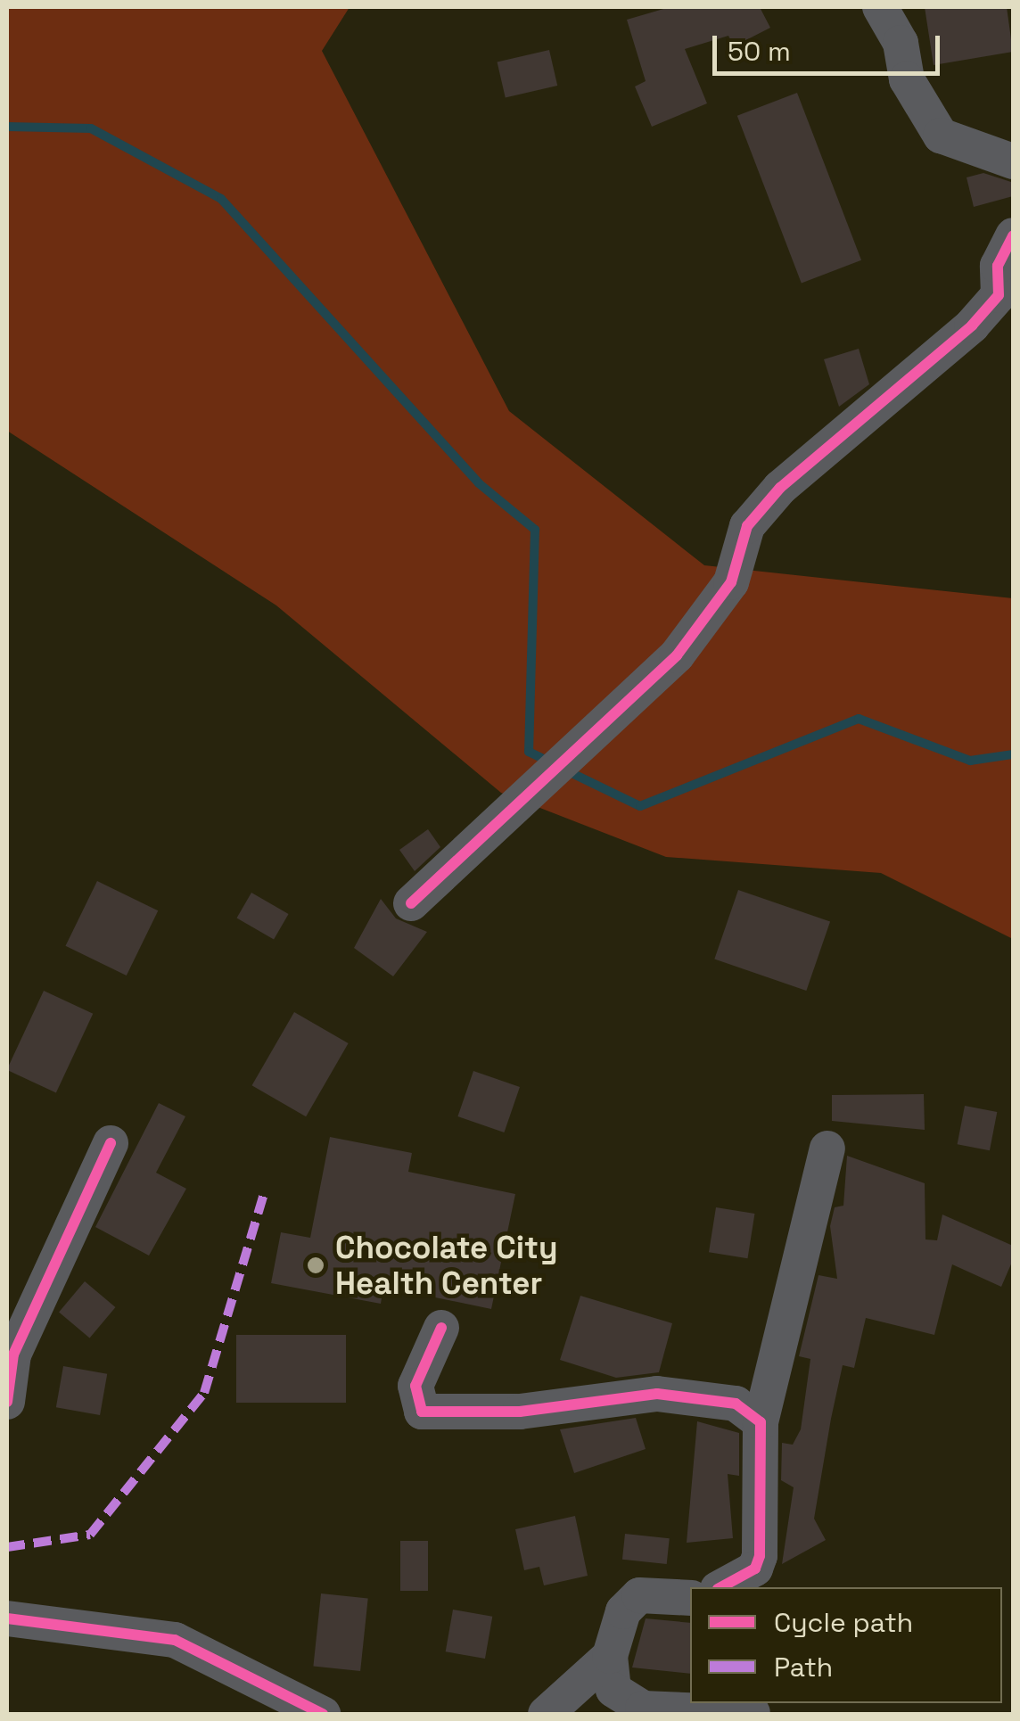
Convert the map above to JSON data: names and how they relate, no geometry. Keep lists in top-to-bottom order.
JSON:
{
  "places": ["Chocolate City Health Center"],
  "legend": ["Cycle path", "Path"],
  "scale_bar": "50 m"
}
